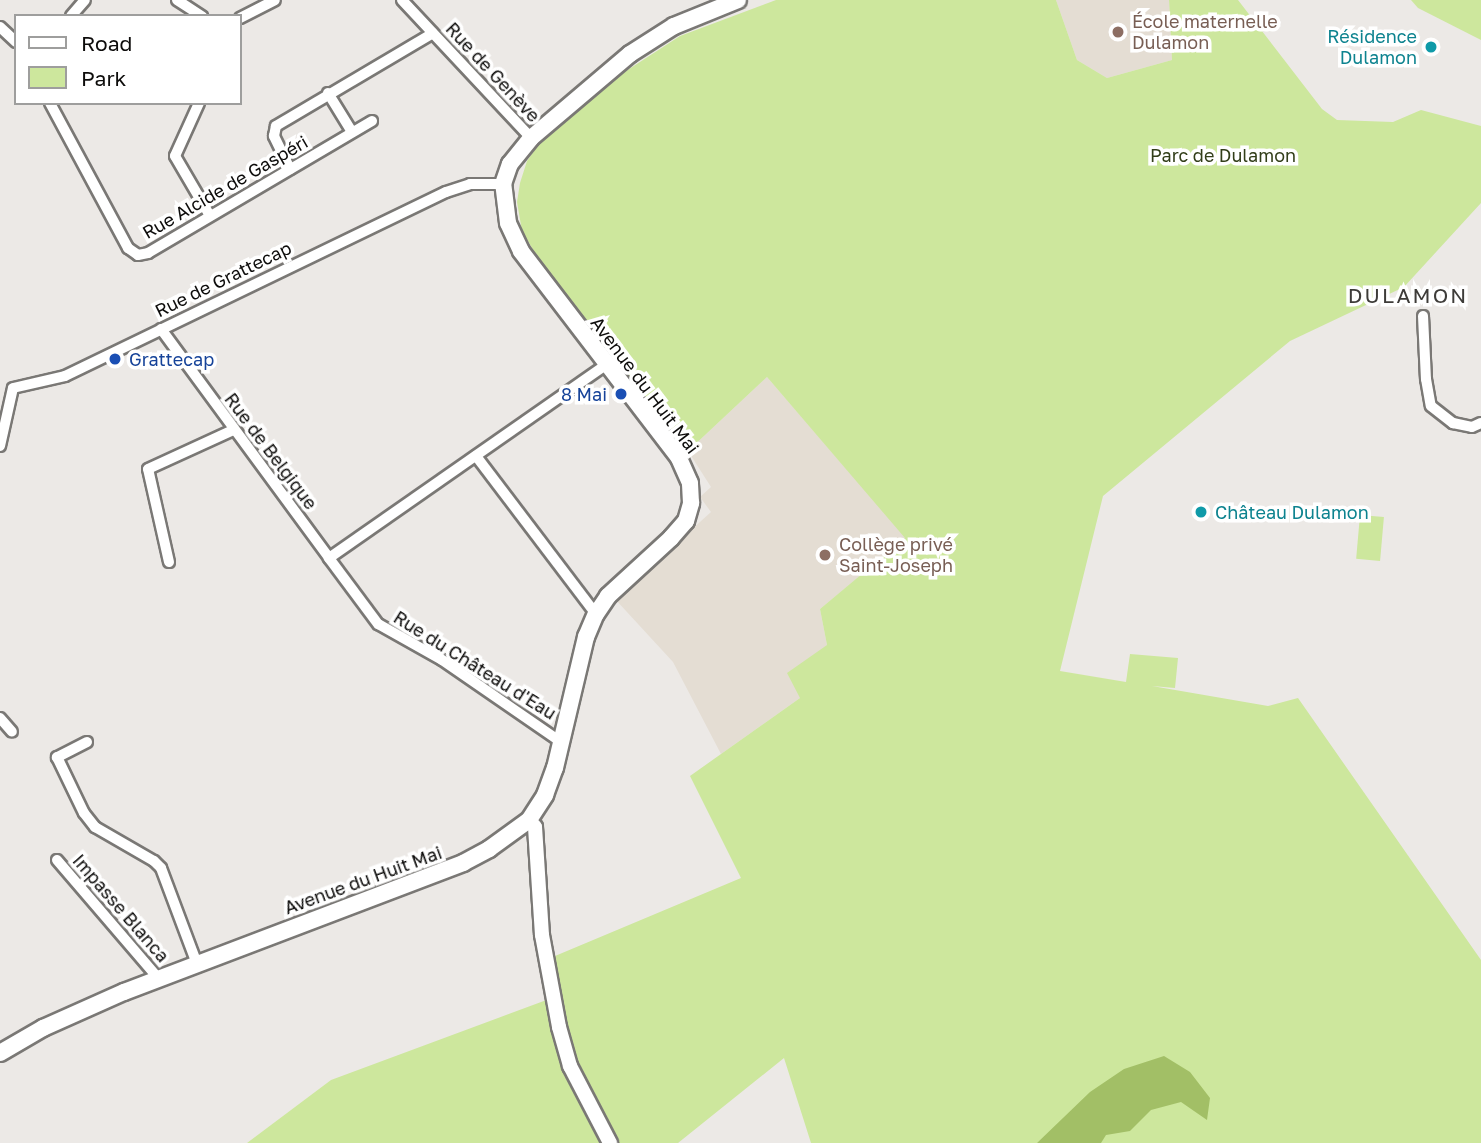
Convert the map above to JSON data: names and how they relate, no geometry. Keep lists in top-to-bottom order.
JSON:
{
  "streets": {
    "main road": ["Avenue du Huit Mai"],
    "street": [
      "Rue de Genève",
      "Rue Alcide de Gaspéri",
      "Rue de Grattecap",
      "Rue de Belgique",
      "Rue du Château d'Eau",
      "Impasse Blanca"
    ]
  },
  "crossings": [
    ["Rue de Grattecap", "Avenue du Huit Mai"],
    ["Rue de Grattecap", "Rue de Belgique"],
    ["Avenue du Huit Mai", "Rue du Château d'Eau"],
    ["Avenue du Huit Mai", "Impasse Blanca"],
    ["Rue de Belgique", "Rue du Château d'Eau"]
  ],
  "districts": ["DULAMON"],
  "parks": ["Parc de Dulamon"],
  "places": [
    "École maternelle Dulamon",
    "Résidence Dulamon",
    "Grattecap",
    "8 Mai",
    "Château Dulamon",
    "Collège privé Saint-Joseph"
  ],
  "legend": ["Road", "Park"]
}
